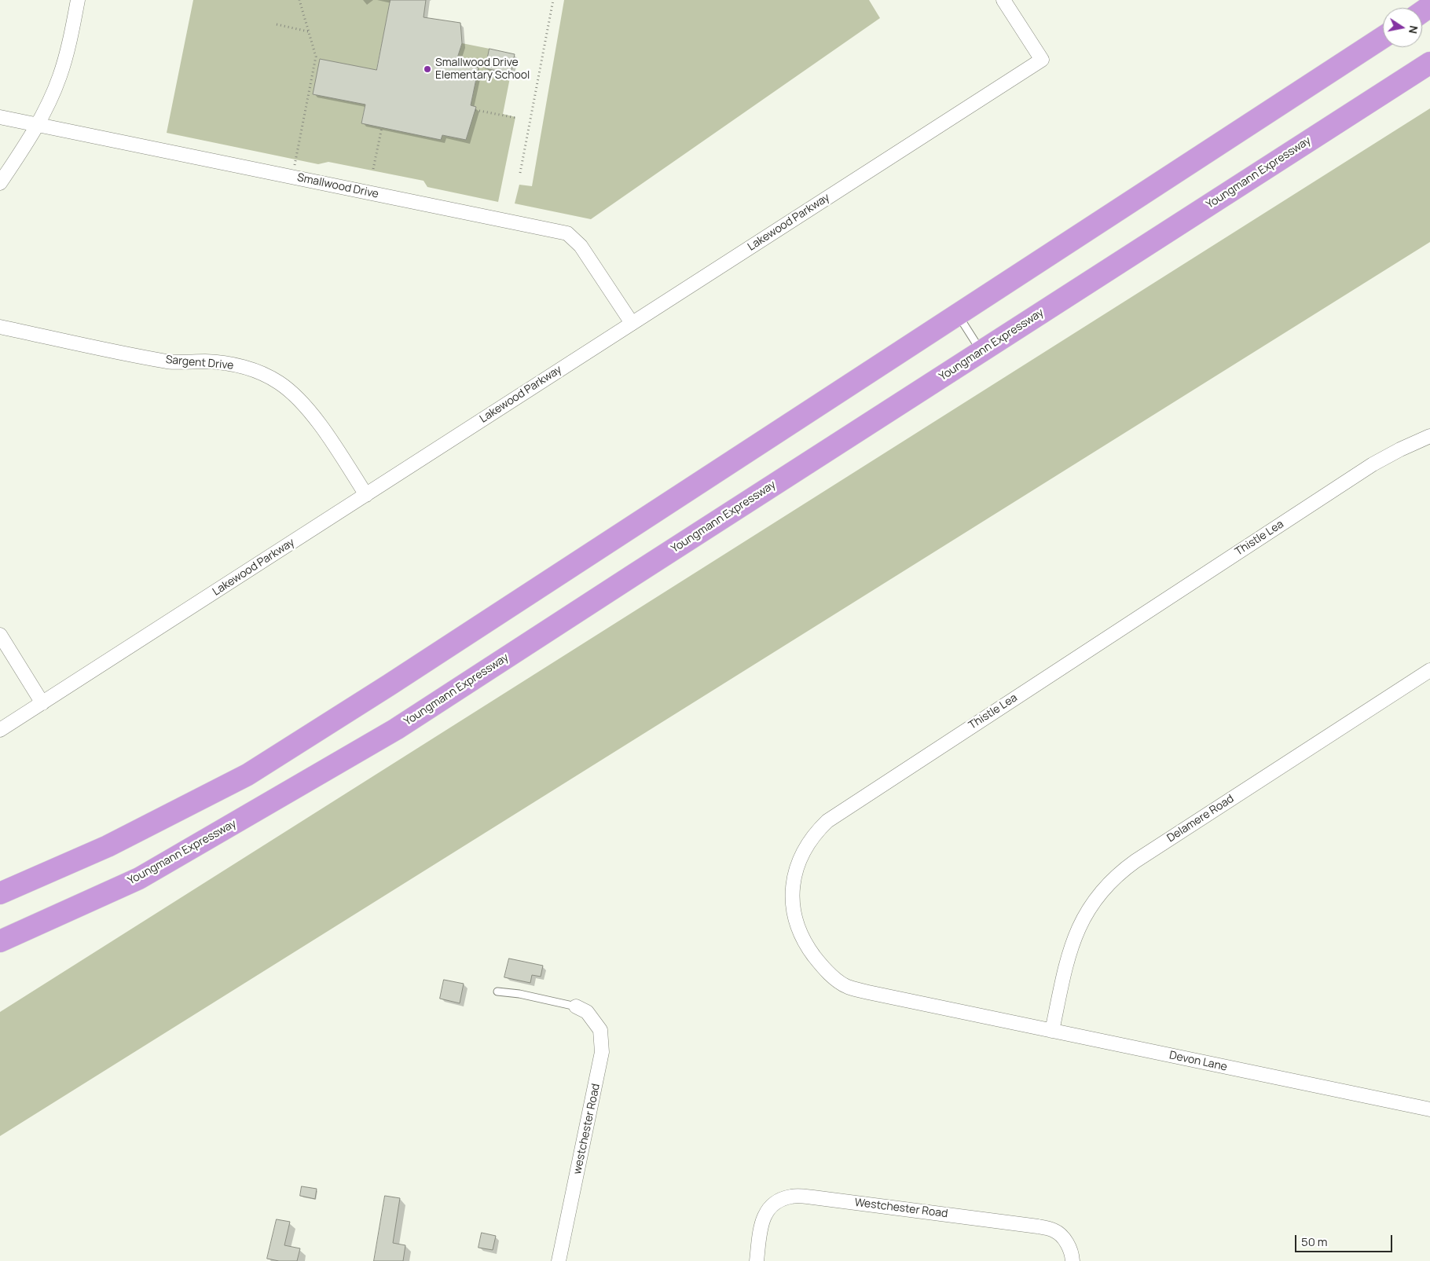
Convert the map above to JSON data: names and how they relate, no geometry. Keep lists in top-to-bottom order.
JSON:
{
  "streets": {
    "highway": ["Youngmann Expressway"],
    "street": [
      "Smallwood Drive",
      "Lakewood Parkway",
      "Sargent Drive",
      "Thistle Lea",
      "Delamere Road",
      "Devon Lane",
      "westchester Road",
      "Westchester Road"
    ]
  },
  "crossings": [
    ["Smallwood Drive", "Lakewood Parkway"],
    ["Lakewood Parkway", "Sargent Drive"],
    ["Thistle Lea", "Devon Lane"],
    ["Delamere Road", "Devon Lane"]
  ],
  "places": ["Smallwood Drive Elementary School"],
  "scale_bar": "50 m",
  "north": "right"
}
